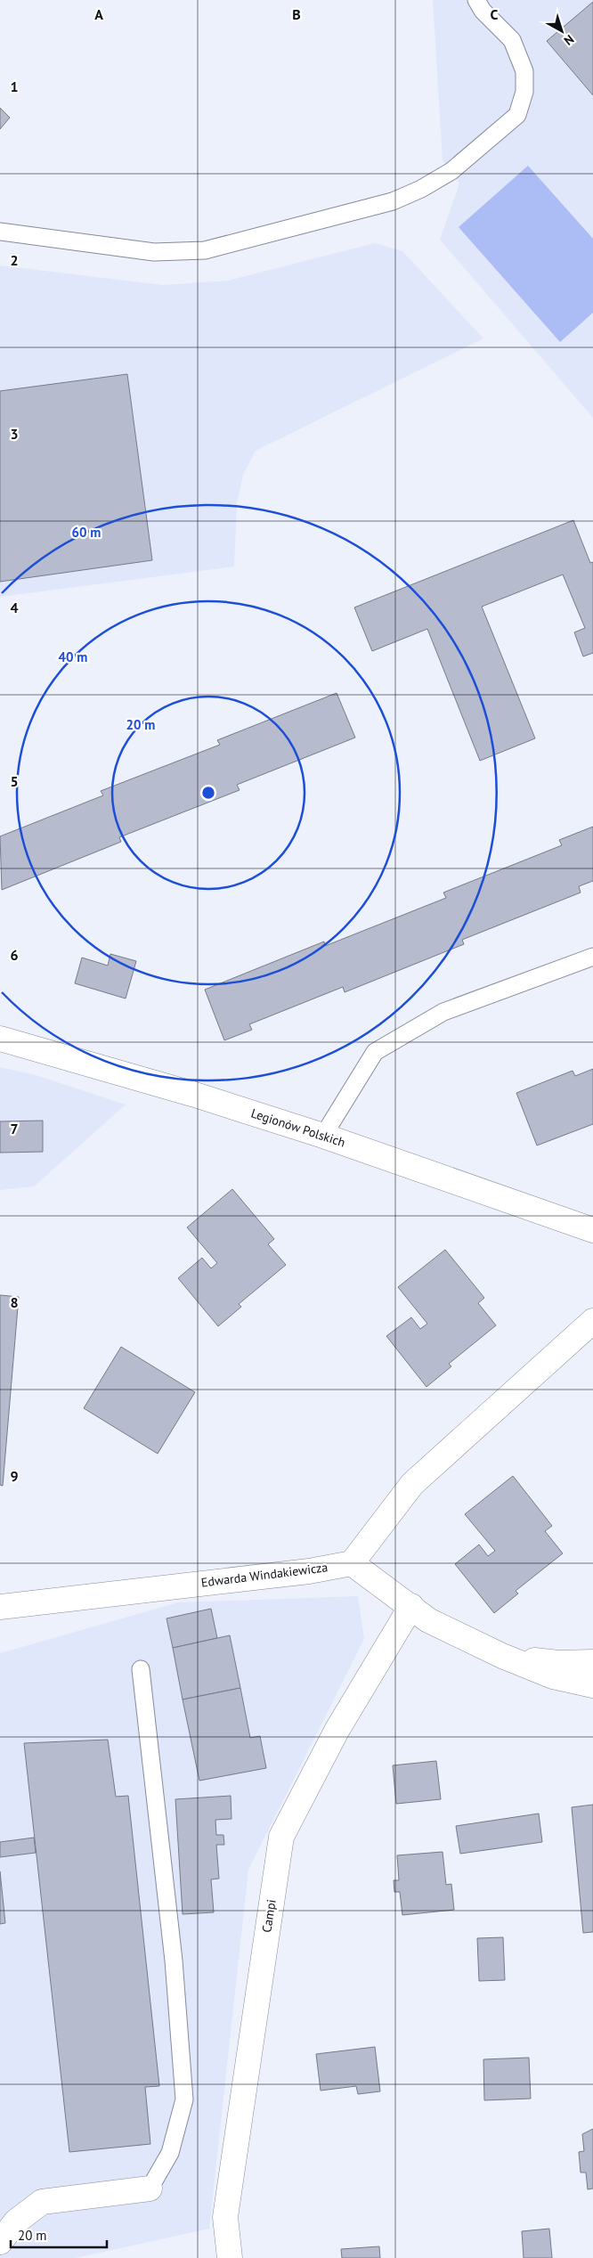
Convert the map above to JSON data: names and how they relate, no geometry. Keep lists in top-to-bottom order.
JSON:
{
  "streets": {
    "street": ["Legionów Polskich", "Edwarda Windakiewicza", "Campi"]
  },
  "scale_bar": "20 m",
  "north": "bottom right",
  "grid": {
    "columns": ["A", "B", "C"],
    "rows": [
      "1",
      "2",
      "3",
      "4",
      "5",
      "6",
      "7",
      "8",
      "9"
    ]
  },
  "rings": ["60 m", "40 m", "20 m"]
}
